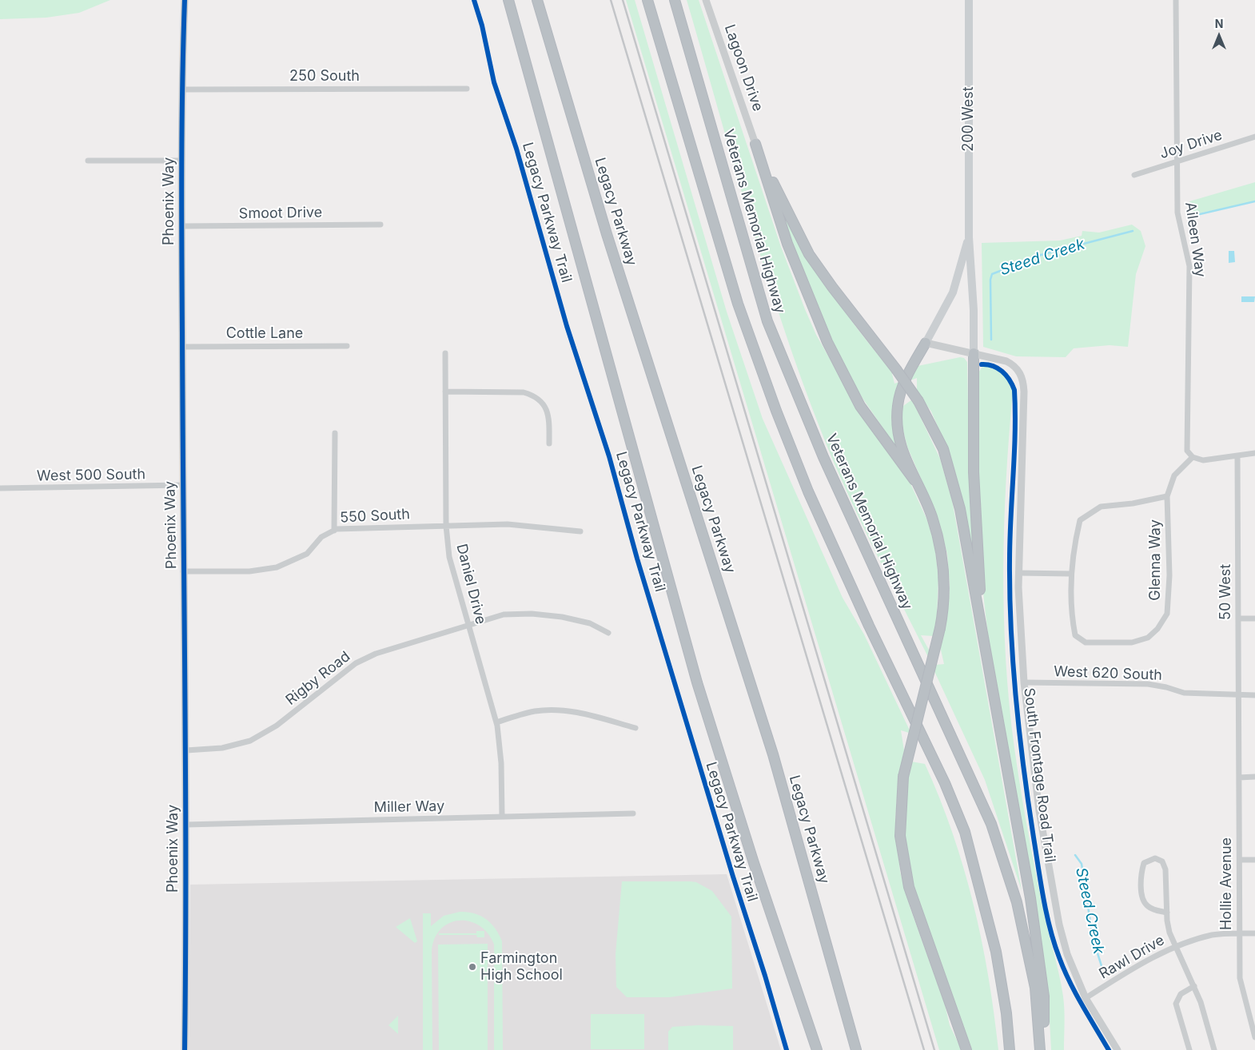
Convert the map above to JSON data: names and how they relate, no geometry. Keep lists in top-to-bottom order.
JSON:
{
  "streets": {
    "highway": ["Legacy Parkway", "Veterans Memorial Highway"],
    "main road": ["200 West"],
    "street": [
      "Lagoon Drive",
      "250 South",
      "Joy Drive",
      "Phoenix Way",
      "Smoot Drive",
      "Aileen Way",
      "Cottle Lane",
      "West 500 South",
      "550 South",
      "Glenna Way",
      "Daniel Drive",
      "50 West",
      "West 620 South",
      "Rigby Road",
      "Miller Way",
      "Hollie Avenue",
      "Rawl Drive"
    ],
    "cycle path": ["Legacy Parkway Trail", "South Frontage Road Trail"]
  },
  "crossings": [
    ["250 South", "Phoenix Way"],
    ["Joy Drive", "Aileen Way"],
    ["Phoenix Way", "Smoot Drive"],
    ["Phoenix Way", "Cottle Lane"],
    ["Phoenix Way", "West 500 South"],
    ["Phoenix Way", "550 South"],
    ["Phoenix Way", "Rigby Road"],
    ["Phoenix Way", "Miller Way"],
    ["Aileen Way", "Glenna Way"],
    ["550 South", "Daniel Drive"],
    ["Daniel Drive", "Rigby Road"],
    ["Daniel Drive", "Miller Way"],
    ["50 West", "West 620 South"],
    ["50 West", "Hollie Avenue"],
    ["Hollie Avenue", "Rawl Drive"]
  ],
  "water": ["Steed Creek"],
  "places": ["Farmington High School"],
  "north": "top"
}
